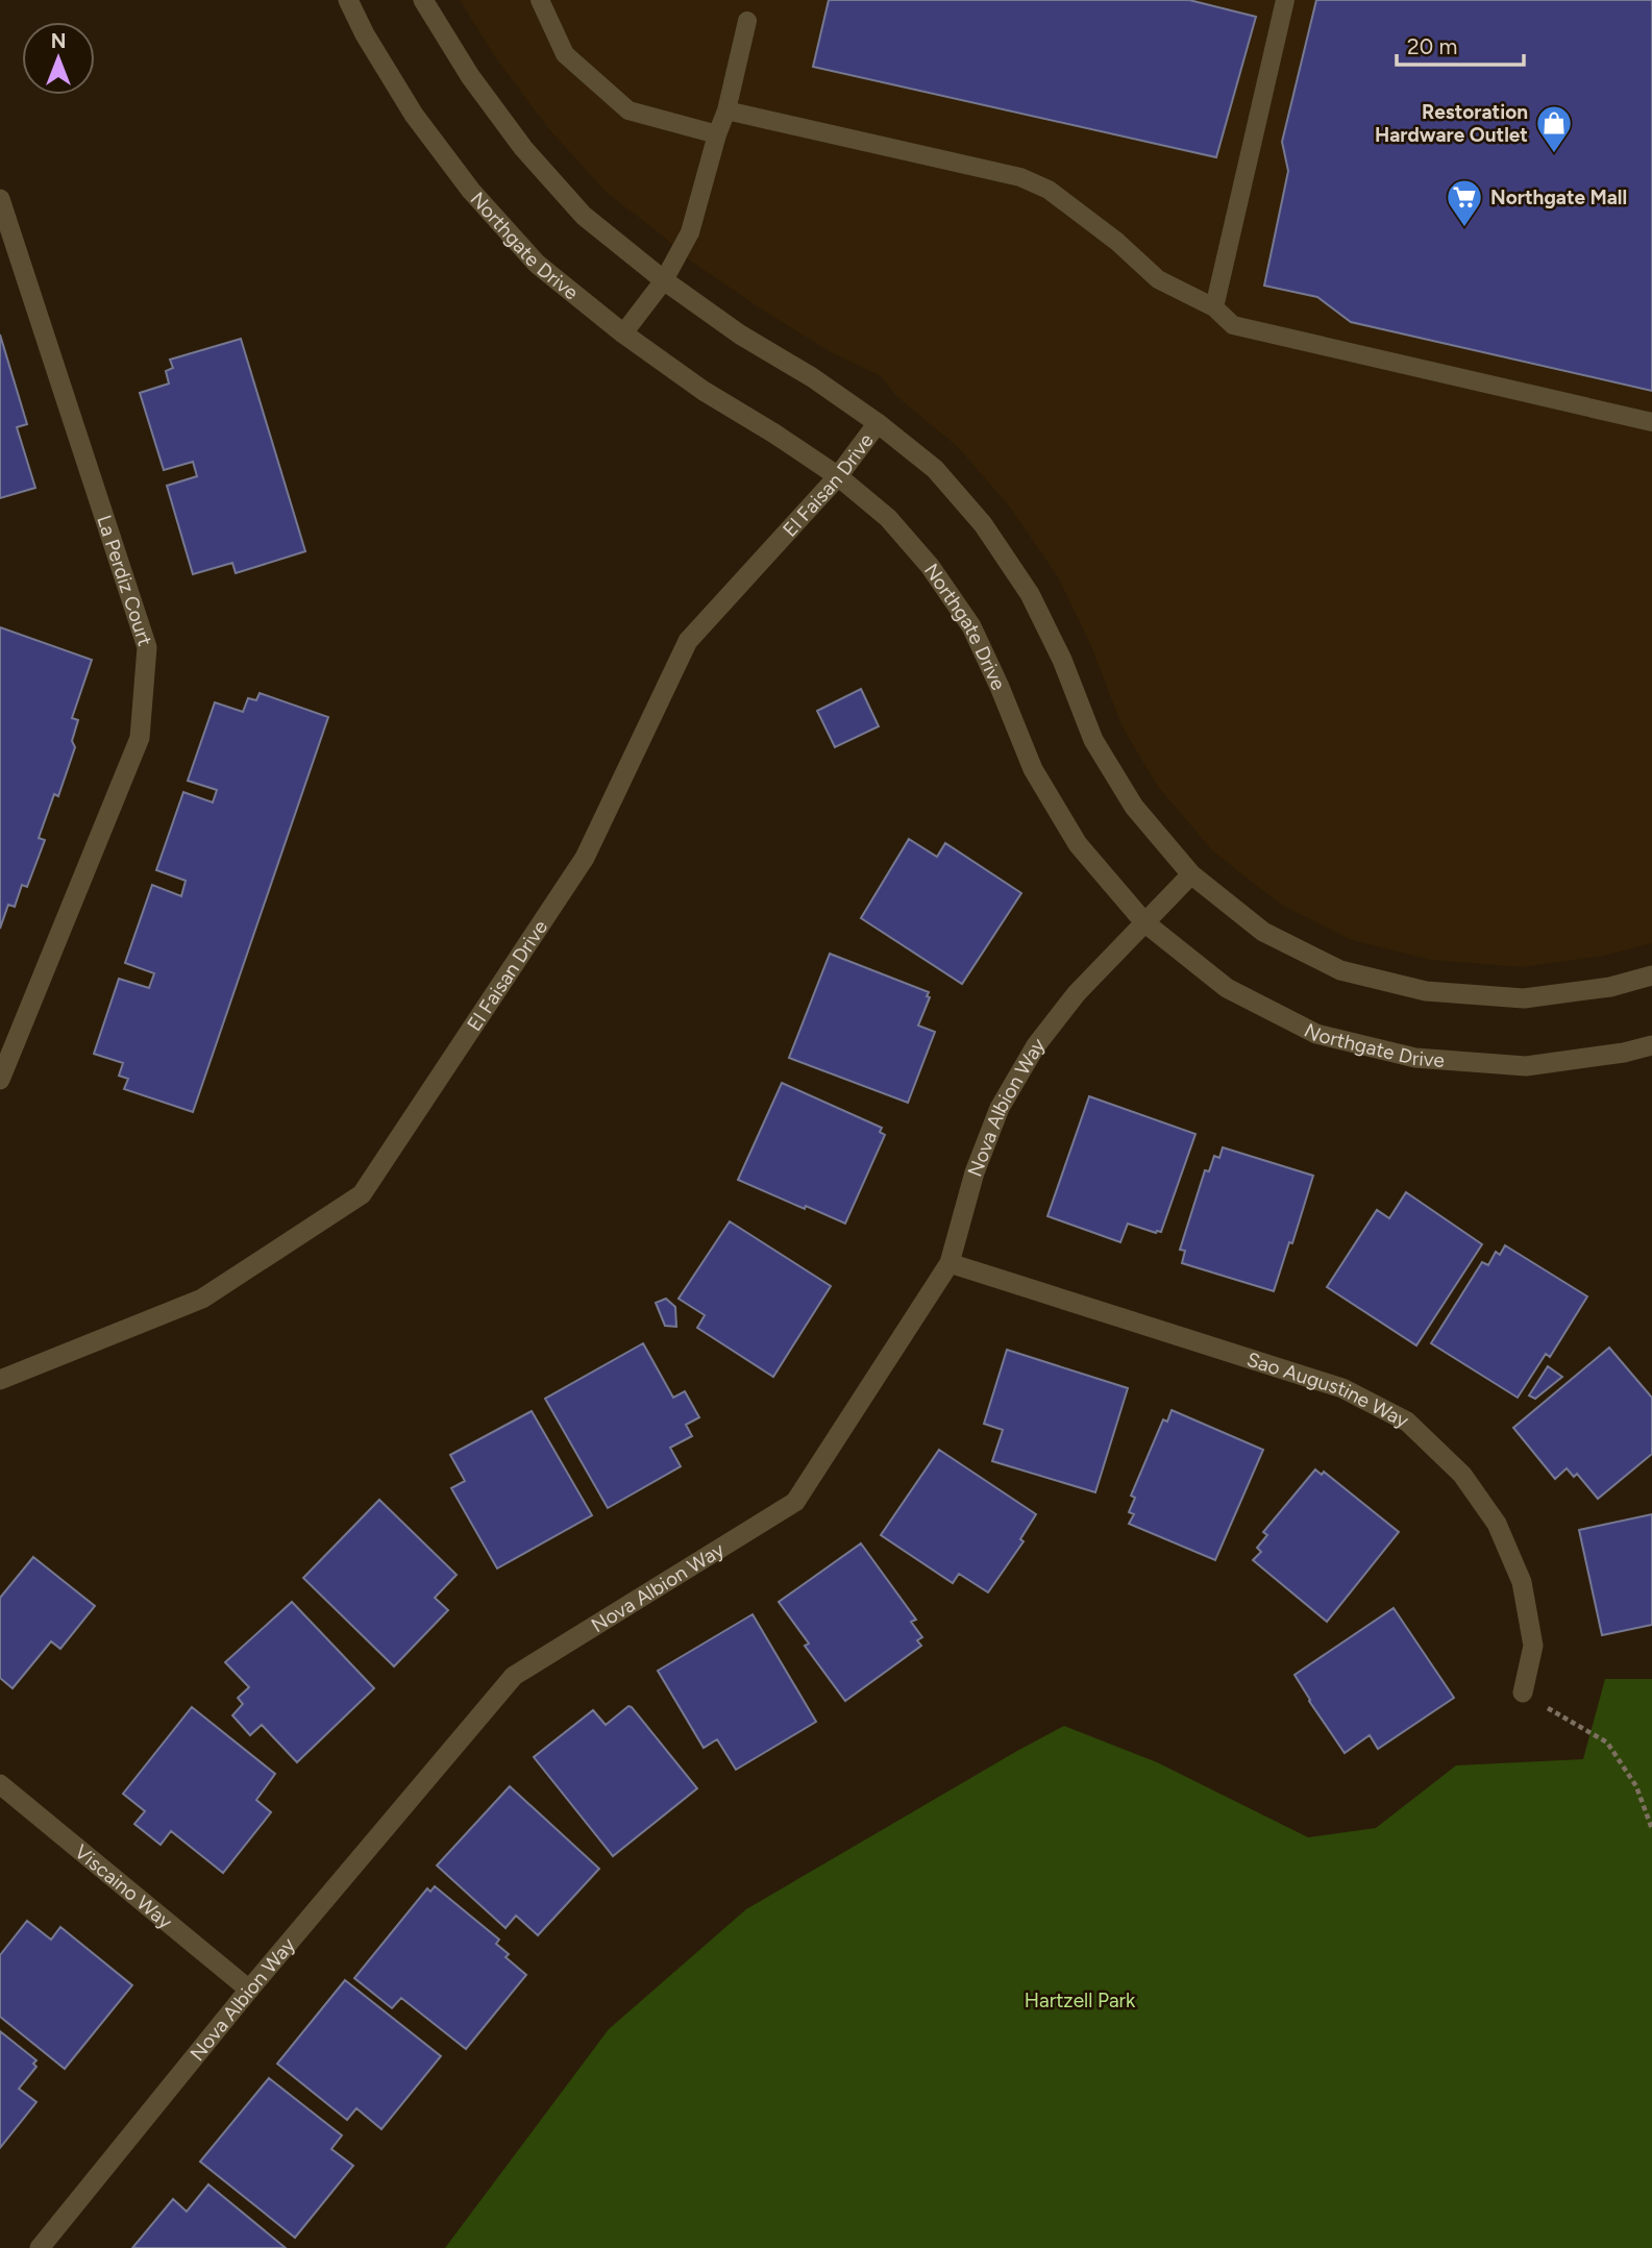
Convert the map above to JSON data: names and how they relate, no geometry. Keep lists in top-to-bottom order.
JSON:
{
  "streets": {
    "street": [
      "Northgate Drive",
      "El Faisan Drive",
      "La Perdiz Court",
      "Nova Albion Way",
      "Sao Augustine Way",
      "Viscaino Way"
    ]
  },
  "crossings": [
    ["Northgate Drive", "El Faisan Drive"],
    ["Northgate Drive", "Nova Albion Way"],
    ["Nova Albion Way", "Sao Augustine Way"],
    ["Nova Albion Way", "Viscaino Way"]
  ],
  "parks": ["Hartzell Park"],
  "places": {
    "shop": ["Restoration Hardware Outlet"],
    "supermarket": ["Northgate Mall"]
  },
  "scale_bar": "20 m",
  "north": "top"
}
